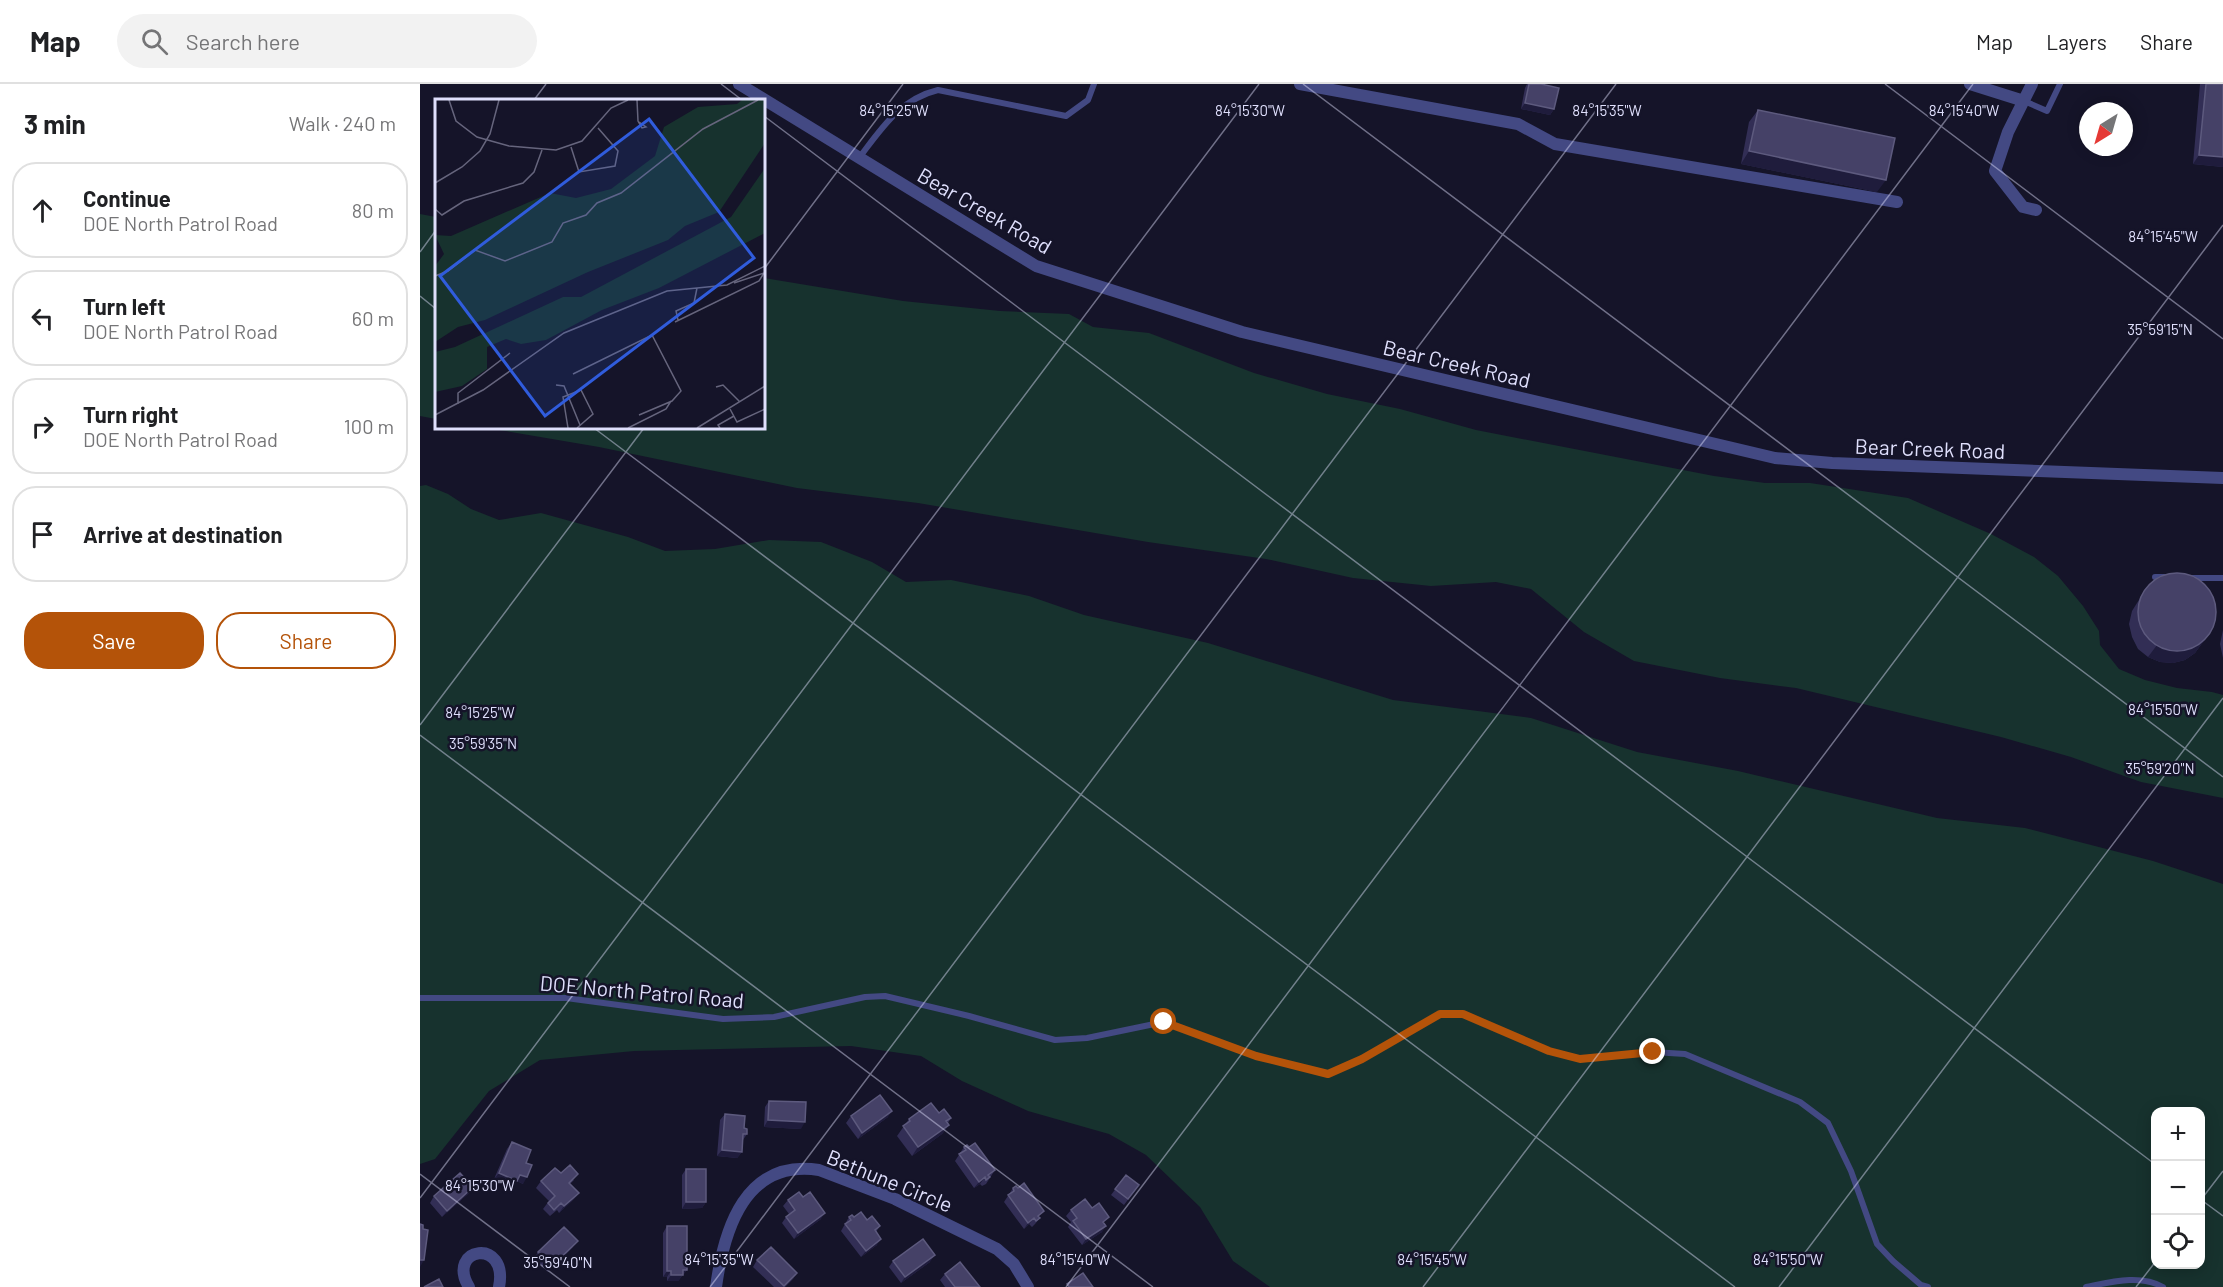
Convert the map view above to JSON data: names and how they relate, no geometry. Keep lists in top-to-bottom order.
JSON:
{
  "streets": {
    "street": ["Bear Creek Road", "Bethune Circle"],
    "lane": ["DOE North Patrol Road"]
  },
  "north": "bottom left",
  "page": {
    "header": "Map",
    "search": "Search here",
    "nav": ["Map", "Layers", "Share"],
    "heading": ["3 min", "Walk · 240 m"],
    "list": [
      ["Continue", "DOE North Patrol Road", "80 m"],
      ["Turn left", "DOE North Patrol Road", "60 m"],
      ["Turn right", "DOE North Patrol Road", "100 m"],
      "Arrive at destination"
    ],
    "buttons": ["Save", "Share"],
    "map_buttons": ["+", "−"]
  },
  "coordinates": [
    "84°15'25\"W",
    "84°15'30\"W",
    "84°15'35\"W",
    "84°15'40\"W",
    "84°15'45\"W",
    "35°59'15\"N",
    "84°15'50\"W",
    "35°59'35\"N",
    "35°59'20\"N",
    "35°59'40\"N"
  ]
}
